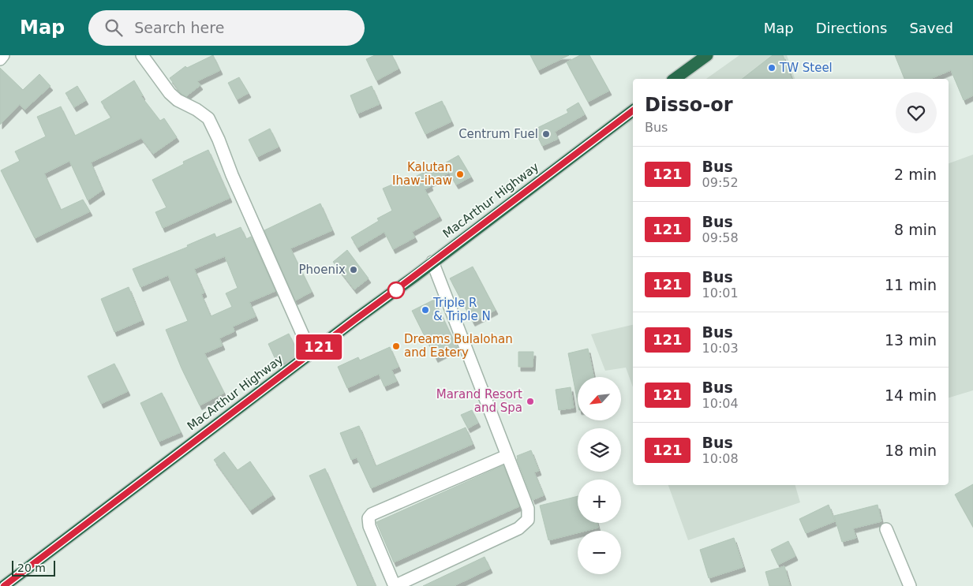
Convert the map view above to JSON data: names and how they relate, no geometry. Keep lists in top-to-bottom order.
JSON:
{
  "streets": {
    "highway": ["MacArthur Highway"]
  },
  "places": [
    "TW Steel",
    "Centrum Fuel",
    "Kalutan Ihaw-ihaw",
    "Phoenix",
    "Triple R & Triple N",
    "Dreams Bulalohan and Eatery",
    "Marand Resort and Spa"
  ],
  "lines": ["bus line 121"],
  "scale_bar": "20 m",
  "north": "bottom left",
  "page": {
    "header": "Map",
    "search": "Search here",
    "nav": ["Map", "Directions", "Saved"],
    "on_map": "121",
    "heading": ["Disso-or", "Bus"],
    "list": [
      {
        "mark": "121",
        "name": "Bus",
        "note": "09:52",
        "value": "2 min"
      },
      {
        "mark": "121",
        "name": "Bus",
        "note": "09:58",
        "value": "8 min"
      },
      {
        "mark": "121",
        "name": "Bus",
        "note": "10:01",
        "value": "11 min"
      },
      {
        "mark": "121",
        "name": "Bus",
        "note": "10:03",
        "value": "13 min"
      },
      {
        "mark": "121",
        "name": "Bus",
        "note": "10:04",
        "value": "14 min"
      },
      {
        "mark": "121",
        "name": "Bus",
        "note": "10:08",
        "value": "18 min"
      }
    ],
    "map_buttons": ["+", "−"],
    "scale": "20 m"
  }
}
